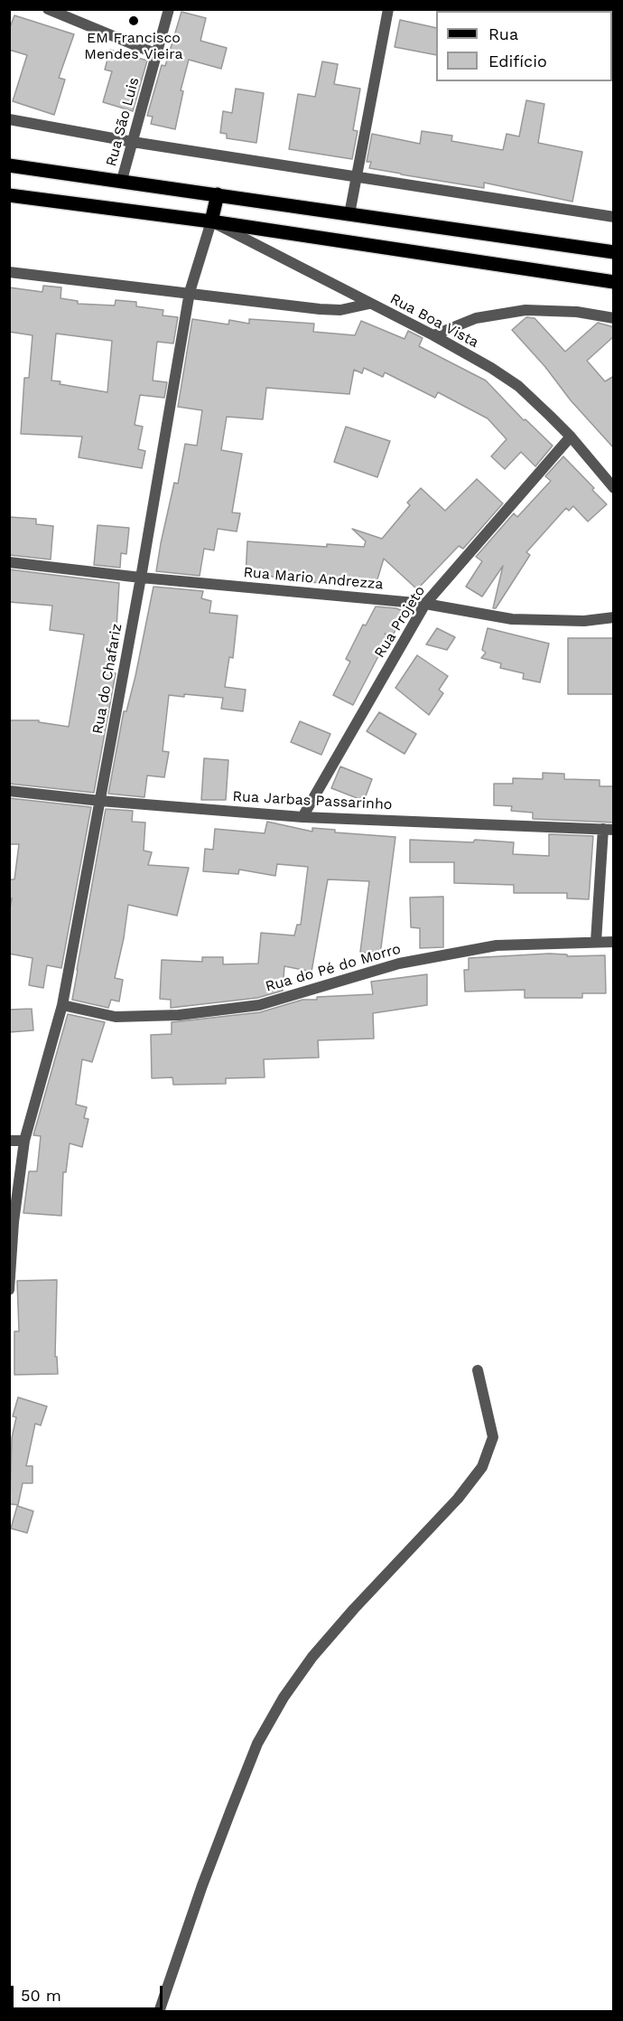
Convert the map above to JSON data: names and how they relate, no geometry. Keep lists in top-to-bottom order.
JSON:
{
  "streets": {
    "street": [
      "Rua São Luis",
      "Rua Boa Vista",
      "Rua Mario Andrezza",
      "Rua Projeto",
      "Rua do Chafariz",
      "Rua Jarbas Passarinho",
      "Rua do Pé do Morro"
    ]
  },
  "crossings": [
    ["Rua Boa Vista", "Rua Projeto"],
    ["Rua Boa Vista", "Rua do Chafariz"],
    ["Rua Mario Andrezza", "Rua Projeto"],
    ["Rua Mario Andrezza", "Rua do Chafariz"],
    ["Rua Projeto", "Rua Jarbas Passarinho"],
    ["Rua do Chafariz", "Rua Jarbas Passarinho"],
    ["Rua do Chafariz", "Rua do Pé do Morro"]
  ],
  "places": ["EM Francisco Mendes Vieira"],
  "legend": ["Rua", "Edifício"],
  "scale_bar": "50 m"
}
